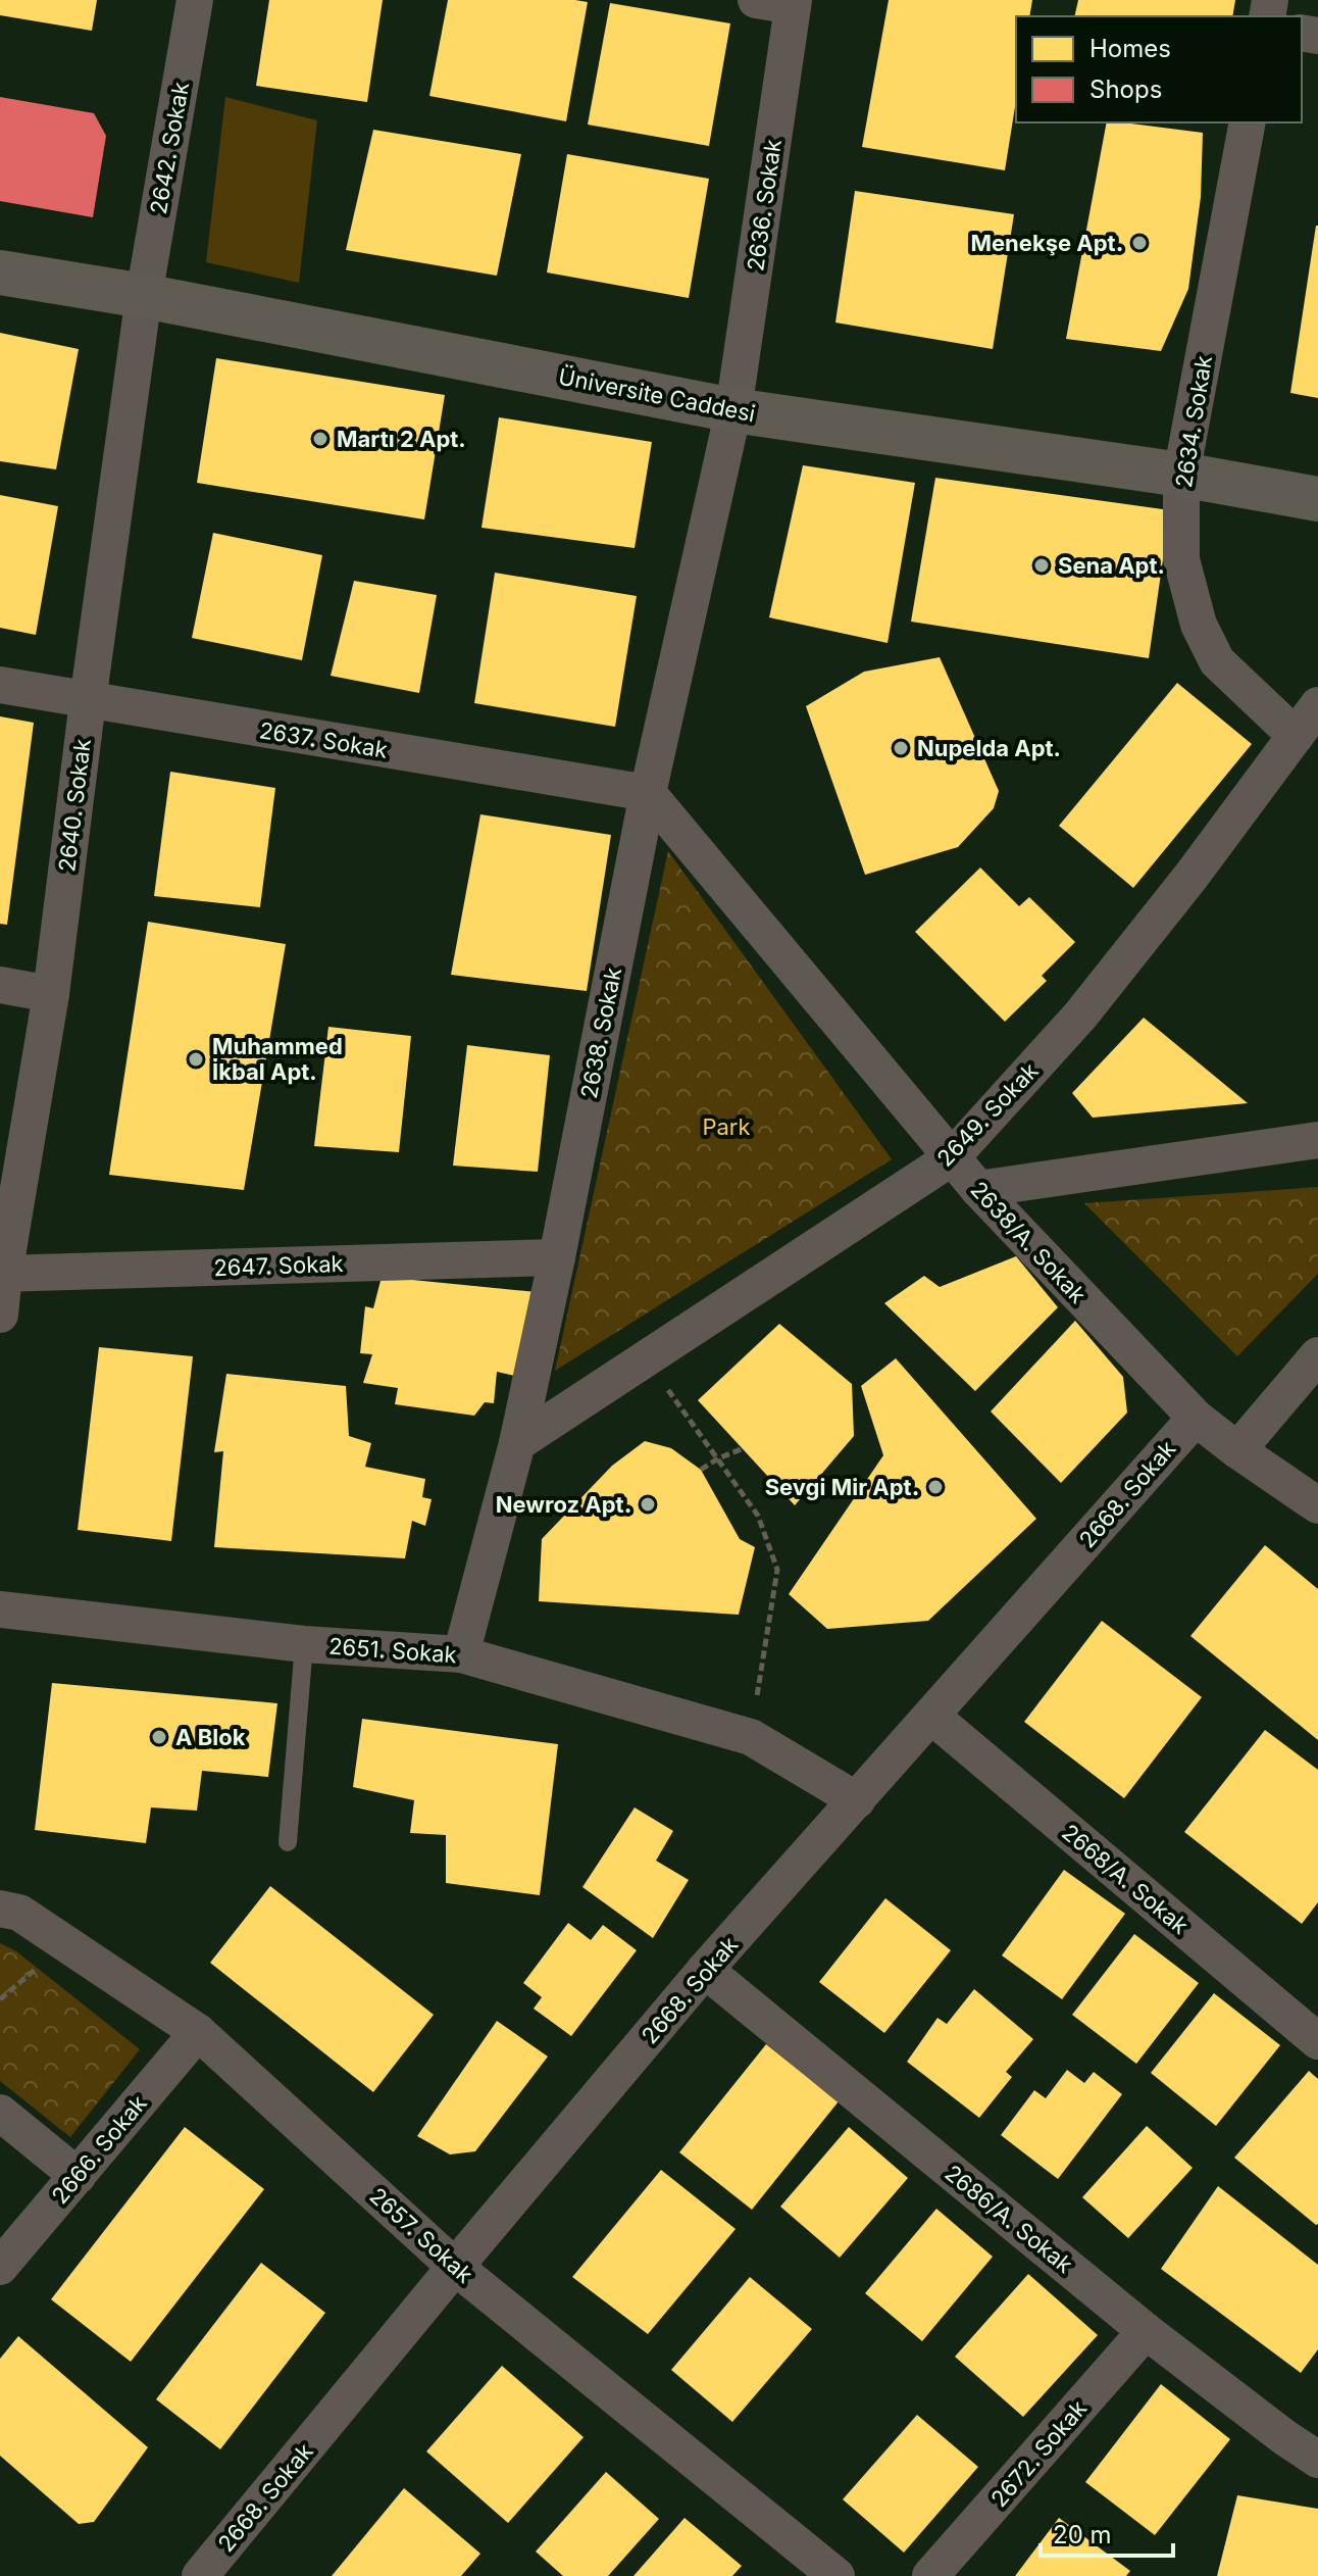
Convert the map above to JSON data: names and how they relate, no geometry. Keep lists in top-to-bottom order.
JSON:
{
  "streets": {
    "street": [
      "2642. Sokak",
      "2636. Sokak",
      "Üniversite Caddesi",
      "2634. Sokak",
      "2637. Sokak",
      "2640. Sokak",
      "2638. Sokak",
      "2649. Sokak",
      "2638/A. Sokak",
      "2647. Sokak",
      "2668. Sokak",
      "2651. Sokak",
      "2668/A. Sokak",
      "2666. Sokak",
      "2686/A. Sokak",
      "2657. Sokak",
      "2672. Sokak"
    ]
  },
  "crossings": [
    ["2642. Sokak", "Üniversite Caddesi"],
    ["2642. Sokak", "2640. Sokak"],
    ["2636. Sokak", "Üniversite Caddesi"],
    ["2636. Sokak", "2638. Sokak"],
    ["Üniversite Caddesi", "2634. Sokak"],
    ["Üniversite Caddesi", "2640. Sokak"],
    ["Üniversite Caddesi", "2638. Sokak"],
    ["2634. Sokak", "2649. Sokak"],
    ["2637. Sokak", "2640. Sokak"],
    ["2637. Sokak", "2638. Sokak"],
    ["2637. Sokak", "2638/A. Sokak"],
    ["2640. Sokak", "2647. Sokak"],
    ["2638. Sokak", "2649. Sokak"],
    ["2638. Sokak", "2638/A. Sokak"],
    ["2638. Sokak", "2647. Sokak"],
    ["2638. Sokak", "2651. Sokak"],
    ["2649. Sokak", "2638/A. Sokak"],
    ["2638/A. Sokak", "2668. Sokak"],
    ["2668. Sokak", "2651. Sokak"],
    ["2668. Sokak", "2668/A. Sokak"],
    ["2668. Sokak", "2686/A. Sokak"],
    ["2668. Sokak", "2657. Sokak"],
    ["2666. Sokak", "2657. Sokak"],
    ["2686/A. Sokak", "2672. Sokak"]
  ],
  "parks": ["Park"],
  "places": [
    "Menekşe Apt.",
    "Martı 2 Apt.",
    "Sena Apt.",
    "Nupelda Apt.",
    "Muhammed İkbal Apt.",
    "Sevgi Mir Apt.",
    "Newroz Apt.",
    "A Blok"
  ],
  "legend": ["Homes", "Shops"],
  "scale_bar": "20 m"
}
